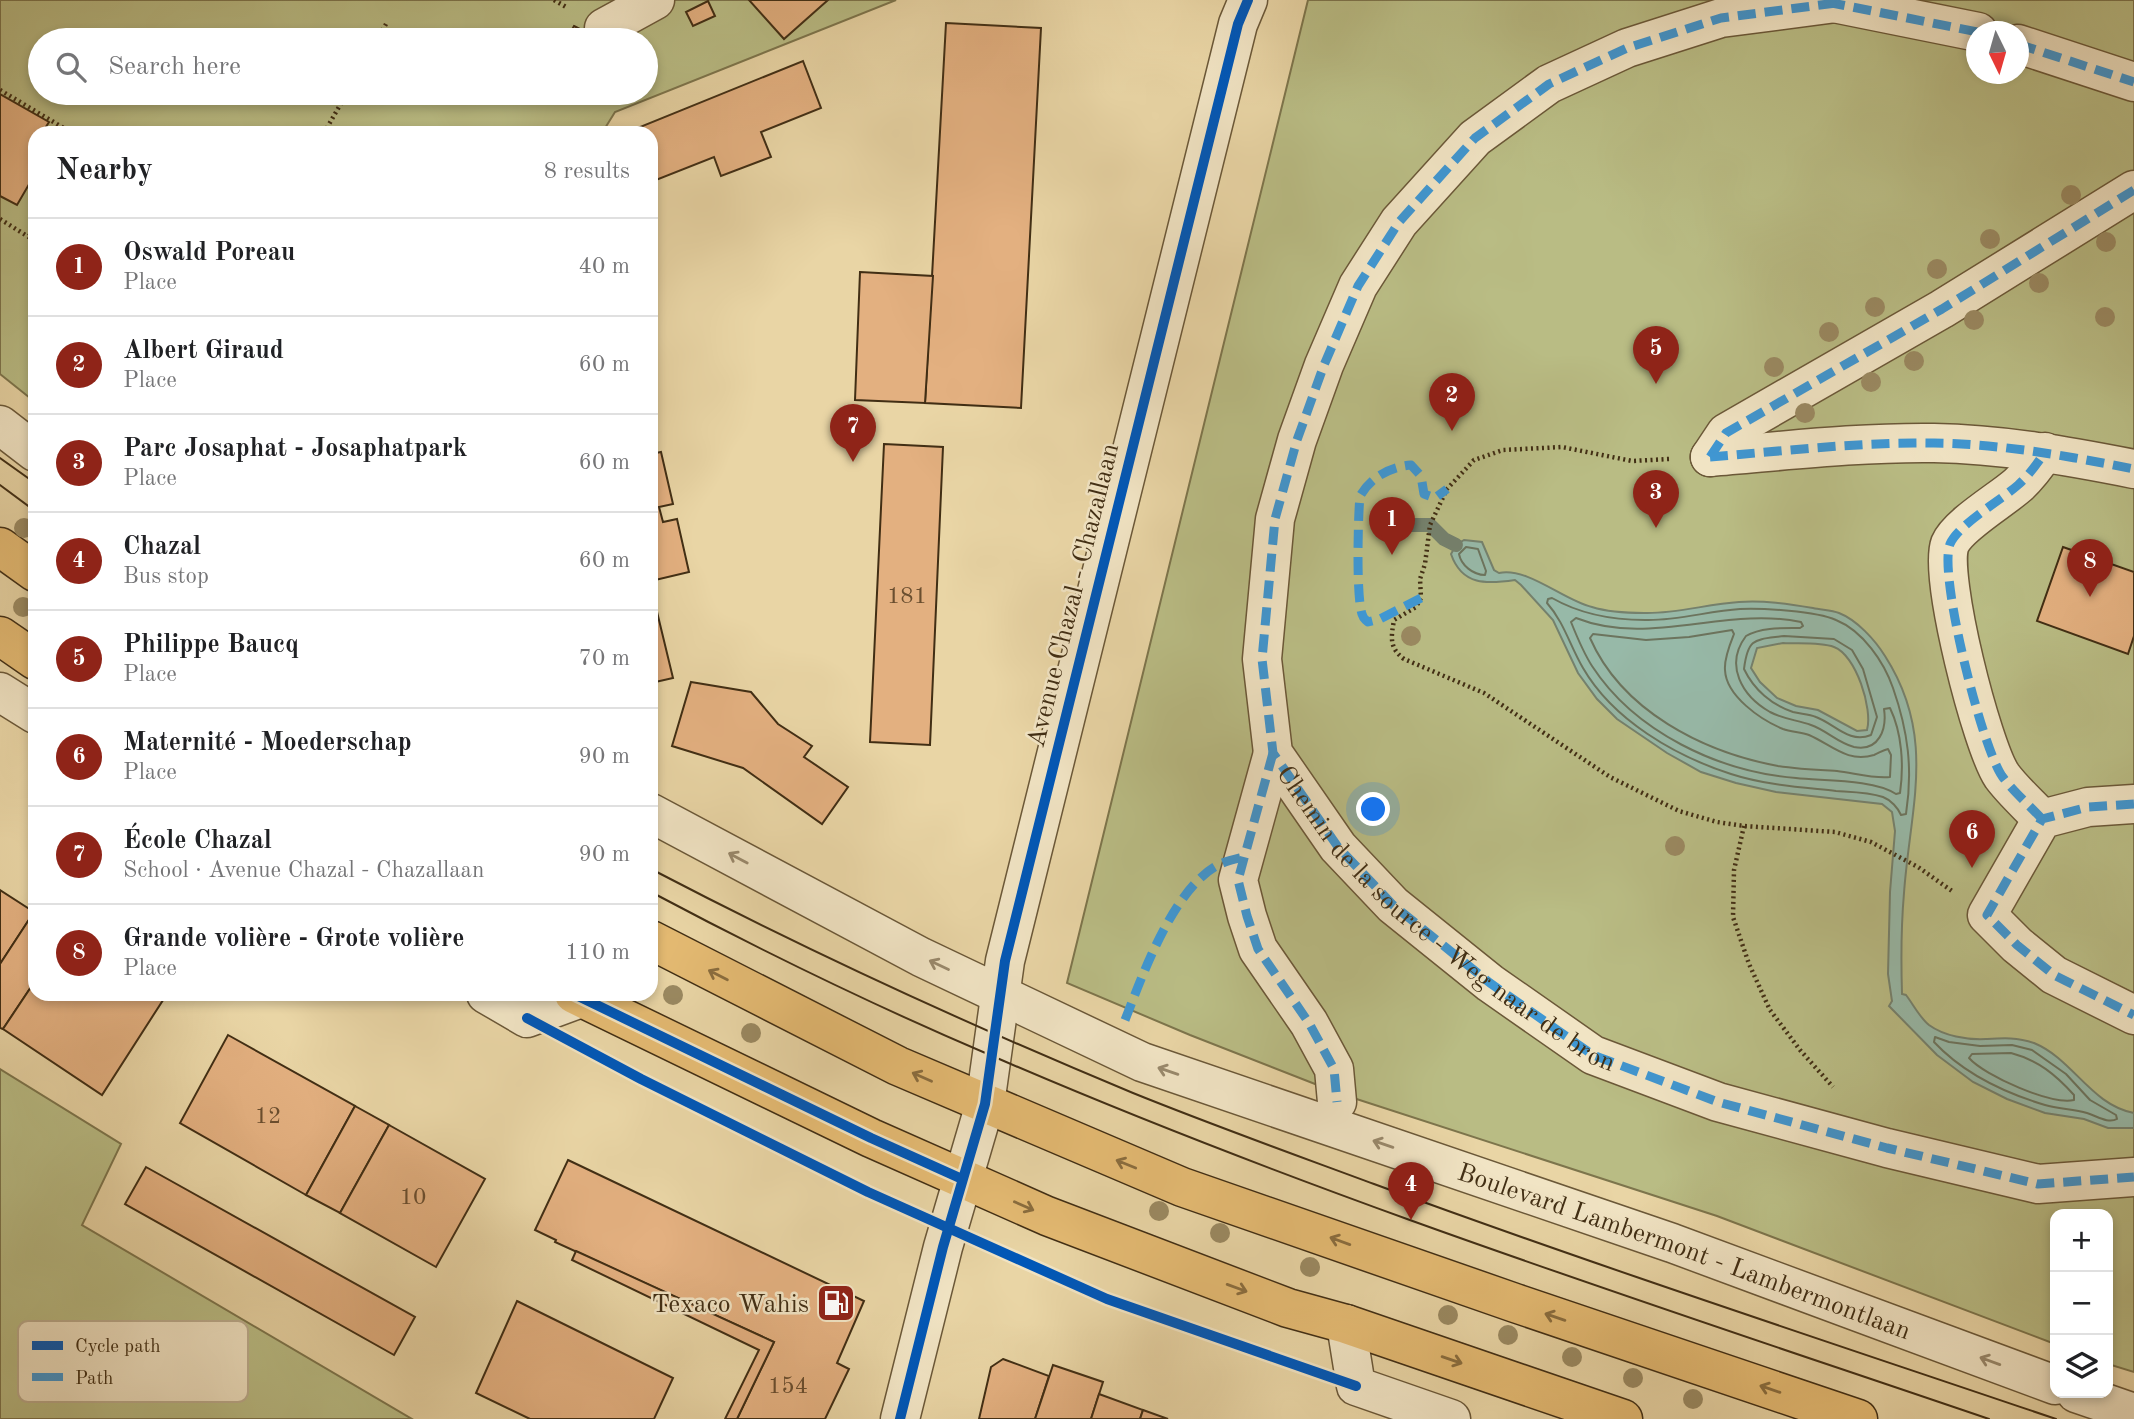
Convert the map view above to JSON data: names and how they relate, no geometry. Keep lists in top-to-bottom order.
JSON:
{
  "streets": {
    "street": ["Avenue Chazal - Chazallaan", "Chemin de la source - Weg naar de bron", "Boulevard Lambermont - Lambermontlaan"]
  },
  "crossings": [
    ["Avenue Chazal - Chazallaan", "Boulevard Lambermont - Lambermontlaan"]
  ],
  "one_way": ["Boulevard Lambermont - Lambermontlaan"],
  "places": {
    "fuel station": ["Texaco Wahis"]
  },
  "house_numbers": [
    "181",
    "12",
    "10",
    "154"
  ],
  "legend": ["Cycle path", "Path"],
  "north": "bottom",
  "page": {
    "search": "Search here",
    "heading": ["Nearby", "8 results"],
    "list": [
      {
        "mark": "1",
        "name": "Oswald Poreau",
        "note": "Place",
        "value": "40 m"
      },
      {
        "mark": "2",
        "name": "Albert Giraud",
        "note": "Place",
        "value": "60 m"
      },
      {
        "mark": "3",
        "name": "Parc Josaphat - Josaphatpark",
        "note": "Place",
        "value": "60 m"
      },
      {
        "mark": "4",
        "name": "Chazal",
        "note": "Bus stop",
        "value": "60 m"
      },
      {
        "mark": "5",
        "name": "Philippe Baucq",
        "note": "Place",
        "value": "70 m"
      },
      {
        "mark": "6",
        "name": "Maternité - Moederschap",
        "note": "Place",
        "value": "90 m"
      },
      {
        "mark": "7",
        "name": "École Chazal",
        "note": "School · Avenue Chazal - Chazallaan",
        "value": "90 m"
      },
      {
        "mark": "8",
        "name": "Grande volière - Grote volière",
        "note": "Place",
        "value": "110 m"
      }
    ],
    "pins": [
      "5",
      "2",
      "7",
      "3",
      "1",
      "8",
      "6",
      "4"
    ],
    "map_buttons": ["+", "−"]
  }
}
